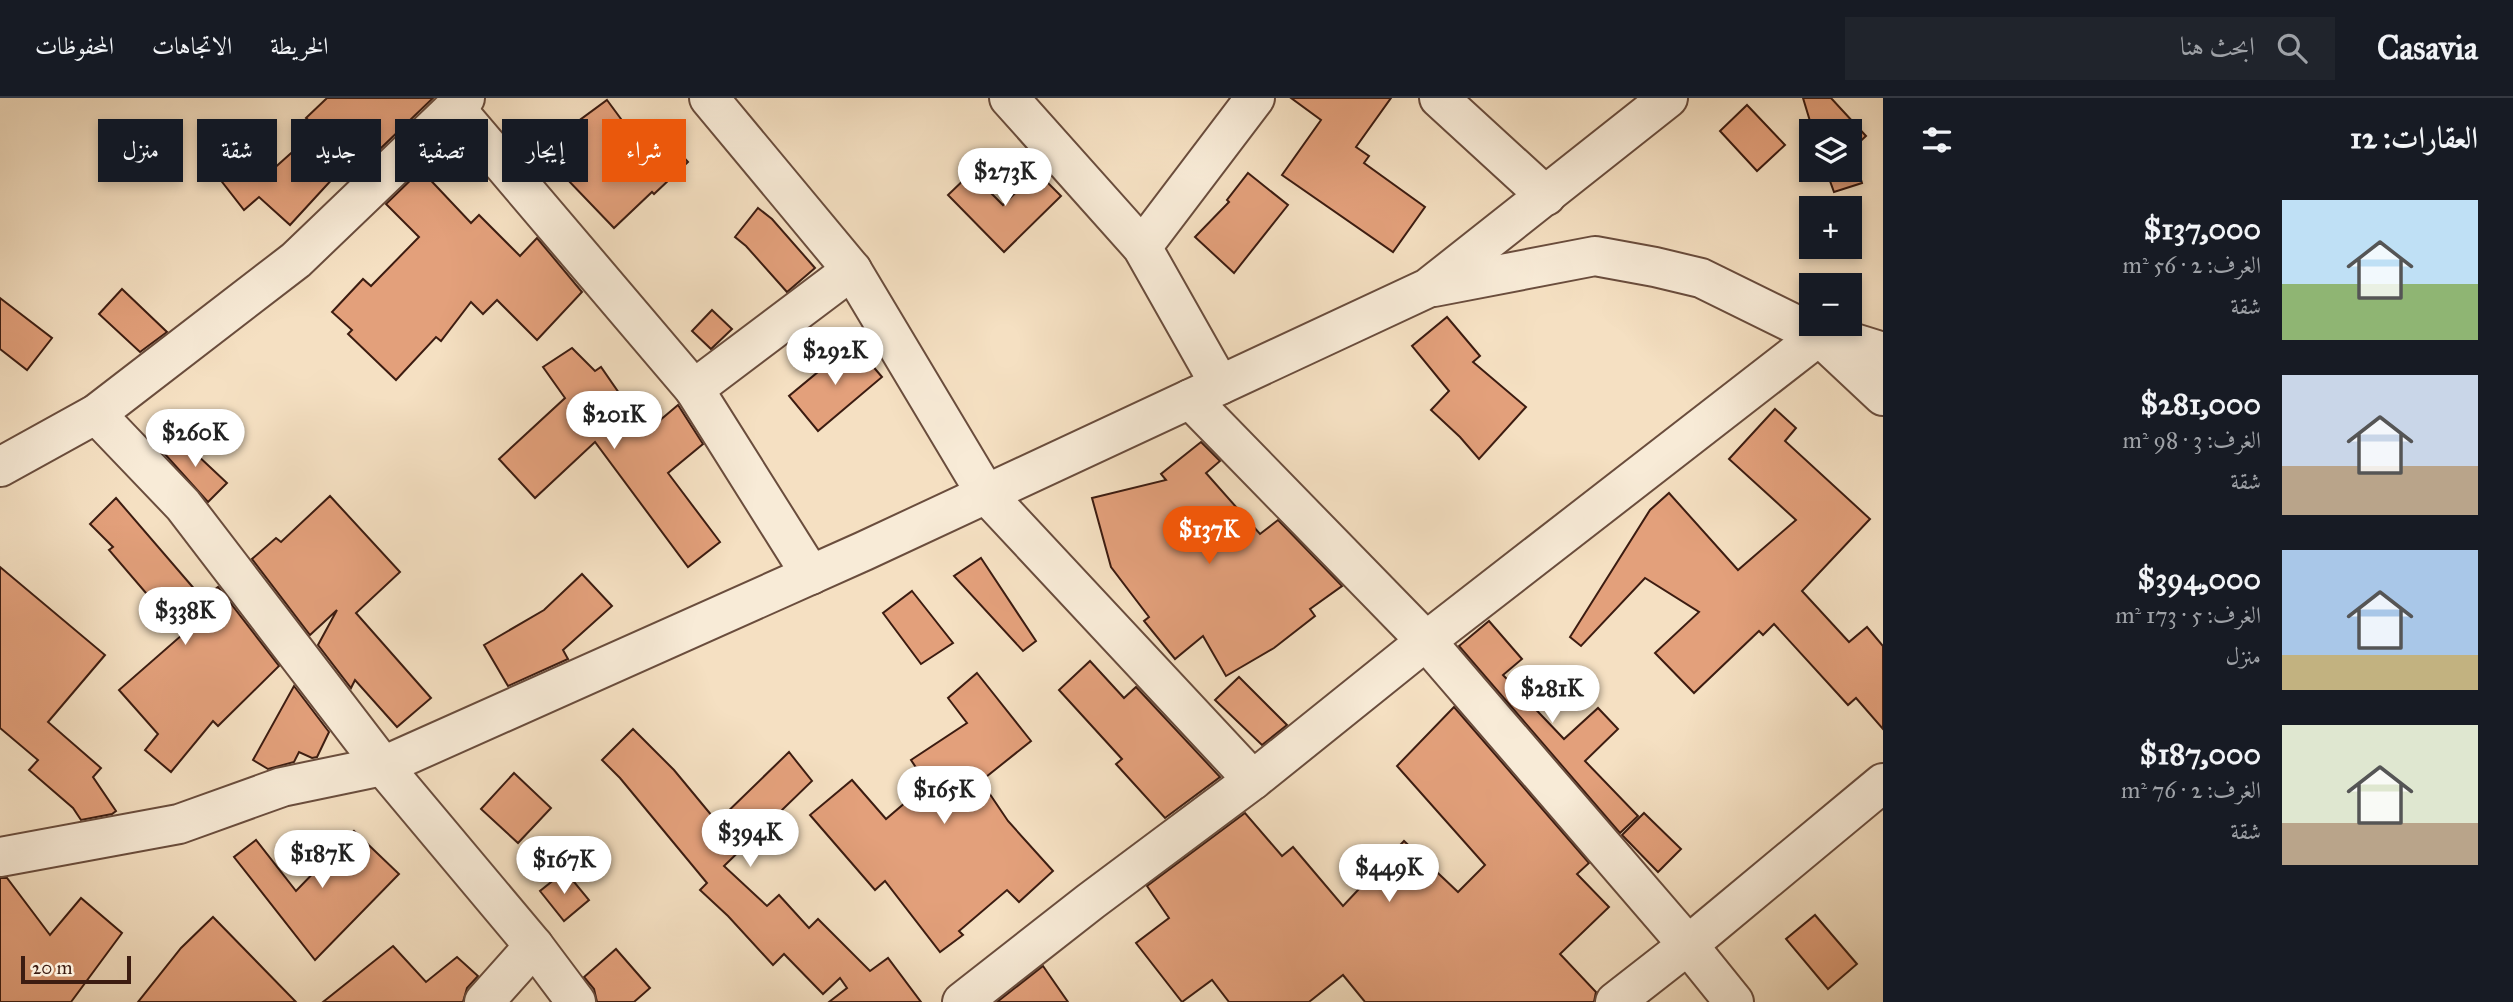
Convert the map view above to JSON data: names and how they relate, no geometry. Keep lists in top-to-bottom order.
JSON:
{
  "scale_bar": "20 m",
  "page": {
    "header": "Casavia",
    "search": "ابحث هنا",
    "nav": ["الخريطة", "الاتجاهات", "المحفوظات"],
    "heading": "العقارات: 12",
    "map_buttons": ["+", "−"],
    "chip": [
      "شراء",
      "إيجار",
      "تصفية",
      "جديد",
      "شقة",
      "منزل"
    ],
    "price": [
      "$273K",
      "$292K",
      "$201K",
      "$260K",
      "$137K",
      "$338K",
      "$281K",
      "$165K",
      "$394K",
      "$187K",
      "$167K",
      "$449K"
    ],
    "list": [
      {
        "name": "$137,000",
        "note": "الغرف: 2 · 56 m² · شقة"
      },
      {
        "name": "$281,000",
        "note": "الغرف: 3 · 98 m² · شقة"
      },
      {
        "name": "$394,000",
        "note": "الغرف: 5 · 173 m² · منزل"
      },
      {
        "name": "$187,000",
        "note": "الغرف: 2 · 76 m² · شقة"
      }
    ],
    "scale": "20 m"
  }
}
